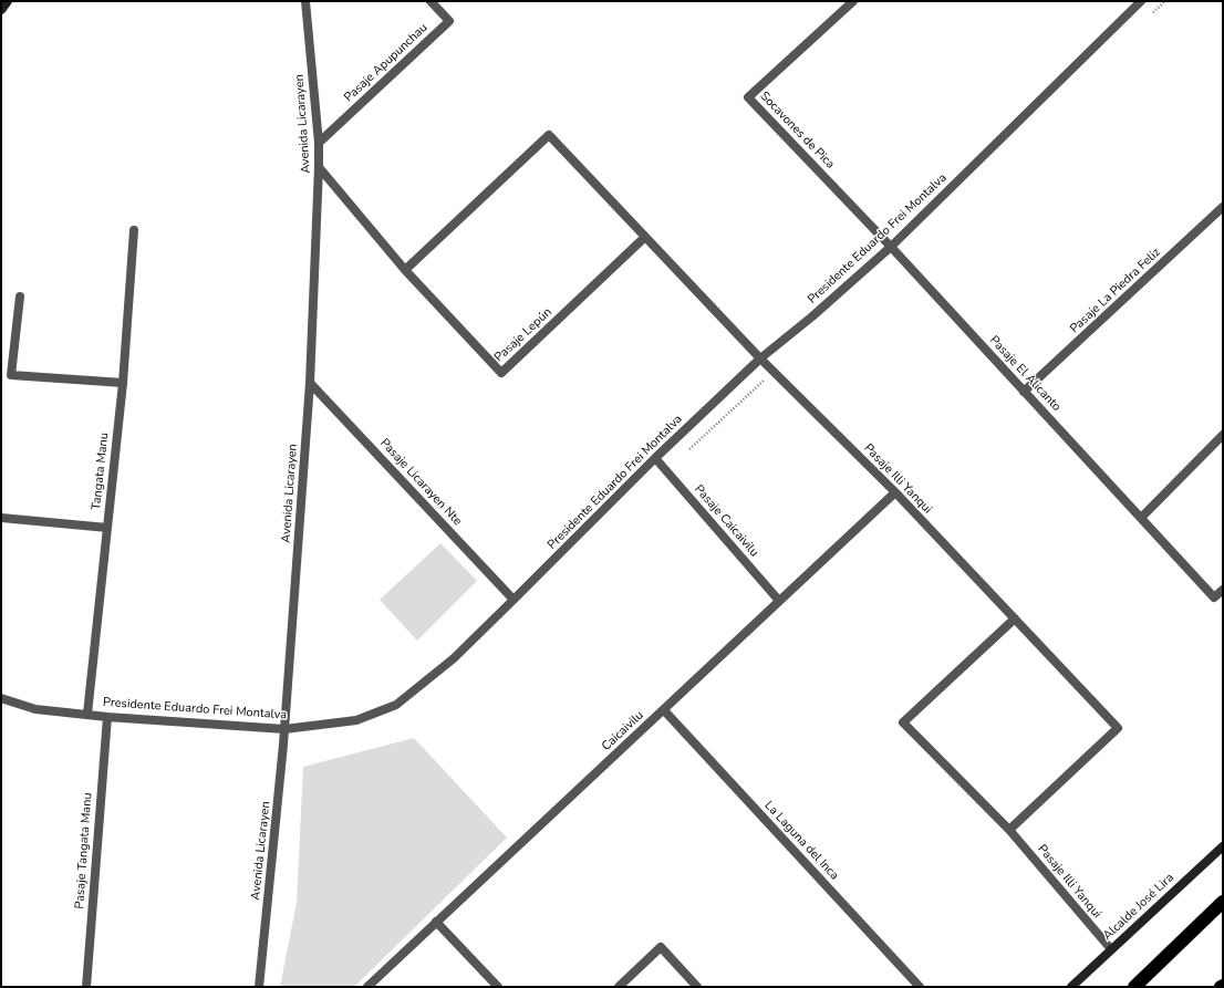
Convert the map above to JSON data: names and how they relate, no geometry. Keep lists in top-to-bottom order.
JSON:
{
  "streets": {
    "street": [
      "Pasaje Apupunchau",
      "Avenida Licarayen",
      "Socavones de Pica",
      "Presidente Eduardo Frei Montalva",
      "Pasaje La Piedra Feliz",
      "Pasaje Lepún",
      "Pasaje El Alicanto",
      "Tangata Manu",
      "Pasaje Illi Yanqui",
      "Pasaje Licarayen Nte",
      "Pasaje Caicaivilu",
      "Caicaivilu",
      "La Laguna del Inca",
      "Pasaje Tangata Manu",
      "Alcalde José Lira"
    ]
  },
  "crossings": [
    ["Pasaje Apupunchau", "Avenida Licarayen"],
    ["Avenida Licarayen", "Presidente Eduardo Frei Montalva"],
    ["Avenida Licarayen", "Pasaje Lepún"],
    ["Avenida Licarayen", "Pasaje Licarayen Nte"],
    ["Socavones de Pica", "Presidente Eduardo Frei Montalva"],
    ["Socavones de Pica", "Pasaje El Alicanto"],
    ["Presidente Eduardo Frei Montalva", "Pasaje El Alicanto"],
    ["Presidente Eduardo Frei Montalva", "Tangata Manu"],
    ["Presidente Eduardo Frei Montalva", "Pasaje Illi Yanqui"],
    ["Presidente Eduardo Frei Montalva", "Pasaje Licarayen Nte"],
    ["Presidente Eduardo Frei Montalva", "Pasaje Caicaivilu"],
    ["Presidente Eduardo Frei Montalva", "Pasaje Tangata Manu"],
    ["Pasaje La Piedra Feliz", "Pasaje El Alicanto"],
    ["Pasaje Illi Yanqui", "Caicaivilu"],
    ["Pasaje Illi Yanqui", "Alcalde José Lira"],
    ["Pasaje Caicaivilu", "Caicaivilu"],
    ["Caicaivilu", "La Laguna del Inca"]
  ]
}
